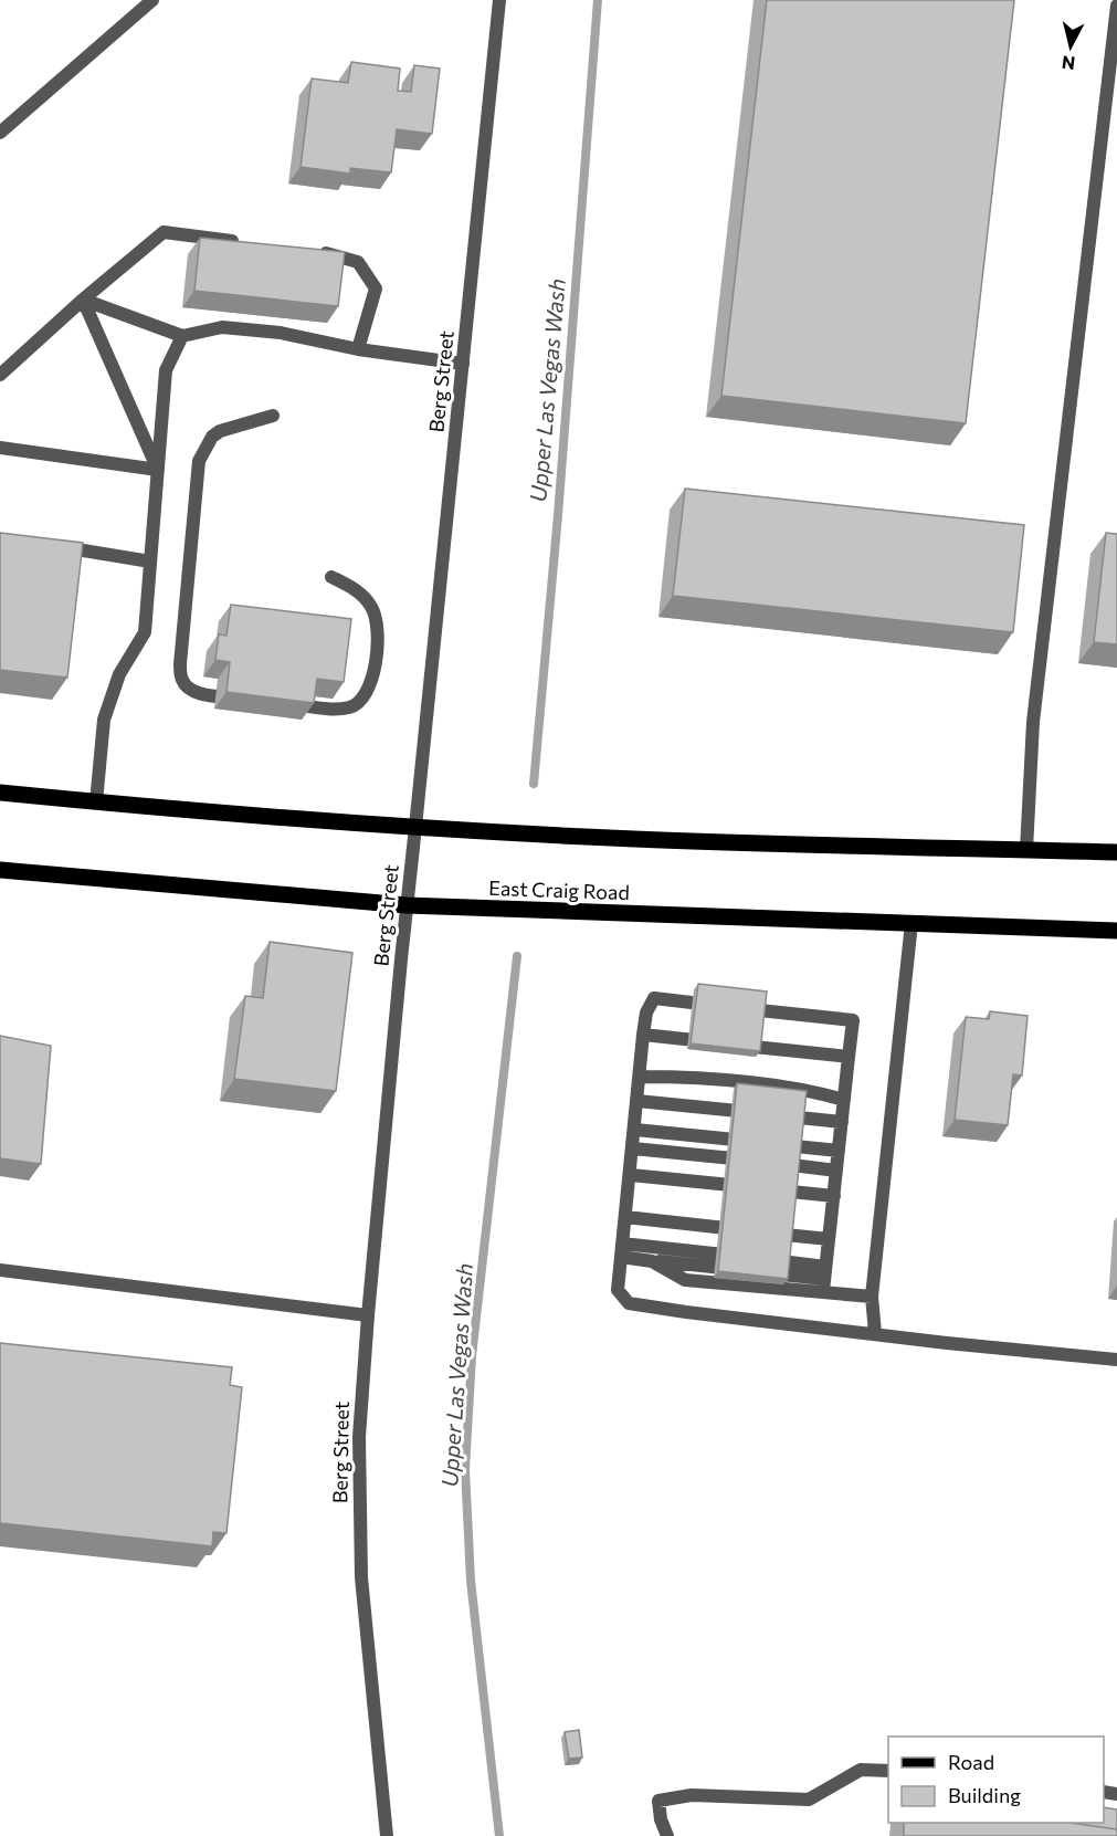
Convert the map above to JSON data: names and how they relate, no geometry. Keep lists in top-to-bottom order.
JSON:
{
  "streets": {
    "main road": ["East Craig Road"],
    "street": ["Berg Street"]
  },
  "crossings": [
    ["Berg Street", "East Craig Road"]
  ],
  "water": ["Upper Las Vegas Wash"],
  "legend": ["Road", "Building"],
  "north": "bottom"
}
